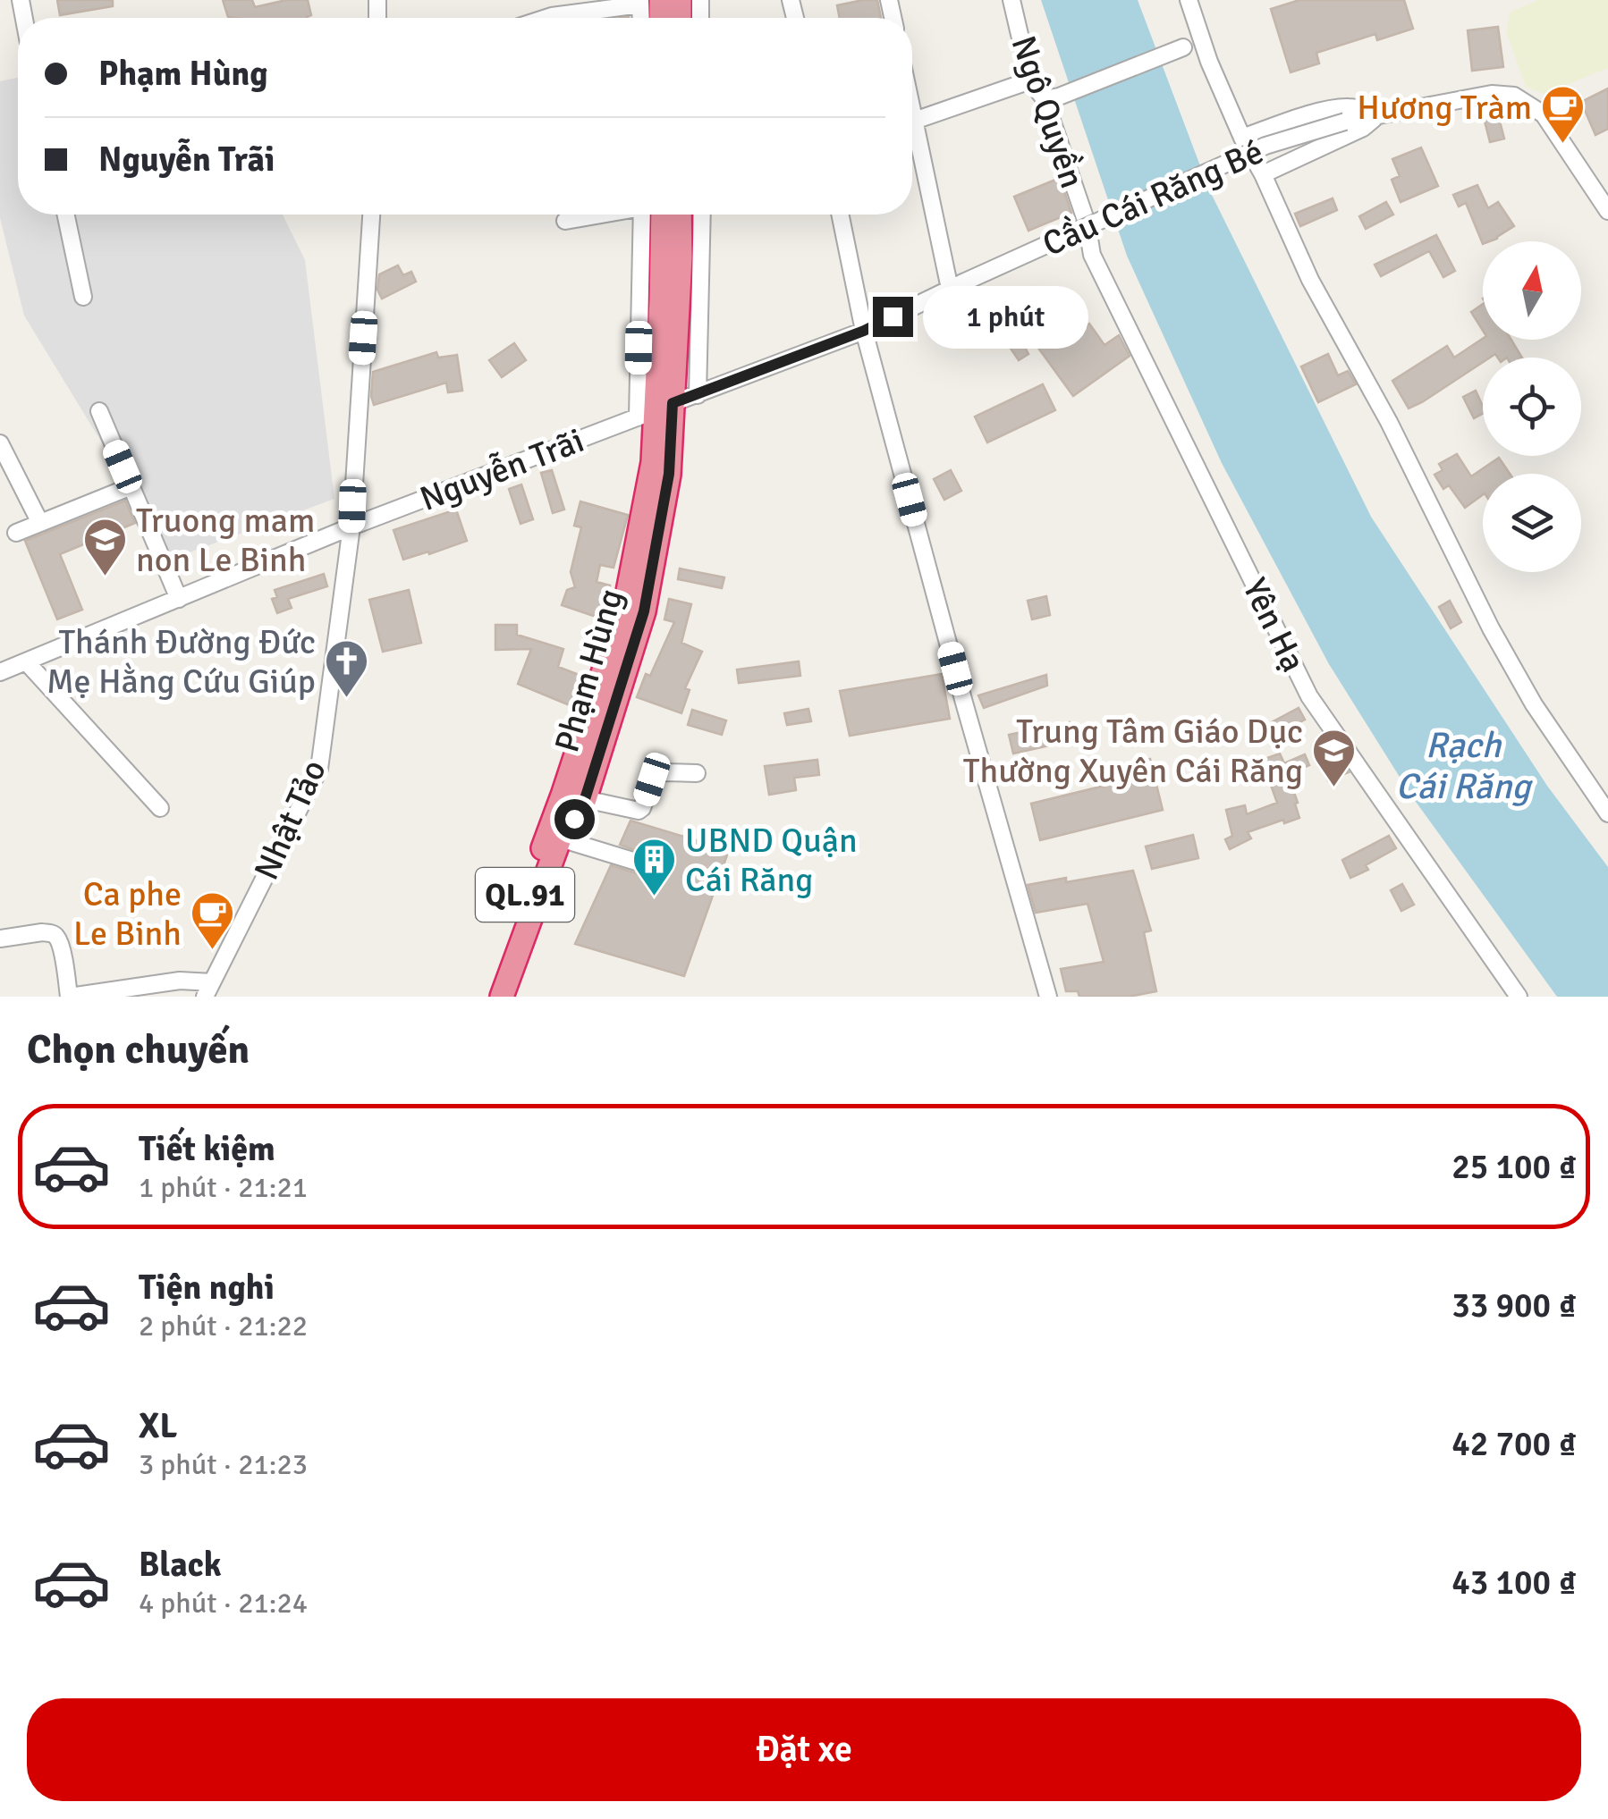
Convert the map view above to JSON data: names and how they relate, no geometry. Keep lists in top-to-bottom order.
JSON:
{
  "streets": {
    "highway": ["Phạm Hùng", "QL.91"],
    "street": [
      "Ngô Quyền",
      "Cầu Cái Răng Bé",
      "Nguyễn Trãi",
      "Yên Hạ",
      "Nhật Tảo"
    ]
  },
  "crossings": [
    ["Ngô Quyền", "Yên Hạ"],
    ["Cầu Cái Răng Bé", "Nguyễn Trãi"],
    ["Nguyễn Trãi", "Phạm Hùng"],
    ["Nguyễn Trãi", "Nhật Tảo"],
    ["Phạm Hùng", "QL.91"]
  ],
  "water": ["Rạch Cái Răng"],
  "places": {
    "cafe": ["Hương Tràm", "Ca phe Le Binh"],
    "school or university": ["Truong mam non Le Binh", "Trung Tâm Giáo Dục Thường Xuyên Cái Răng"],
    "church": ["Thánh Đường Đức Mẹ Hằng Cứu Giúp"],
    "building": ["UBND Quận Cái Răng"]
  },
  "north": "top",
  "page": {
    "banner": ["Phạm Hùng", "Nguyễn Trãi"],
    "bubble": "1 phút",
    "heading": "Chọn chuyến",
    "list": [
      {
        "name": "Tiết kiệm",
        "note": "1 phút · 21:21",
        "value": "25 100 ₫"
      },
      {
        "name": "Tiện nghi",
        "note": "2 phút · 21:22",
        "value": "33 900 ₫"
      },
      {
        "name": "XL",
        "note": "3 phút · 21:23",
        "value": "42 700 ₫"
      },
      {
        "name": "Black",
        "note": "4 phút · 21:24",
        "value": "43 100 ₫"
      }
    ],
    "buttons": "Đặt xe"
  }
}
